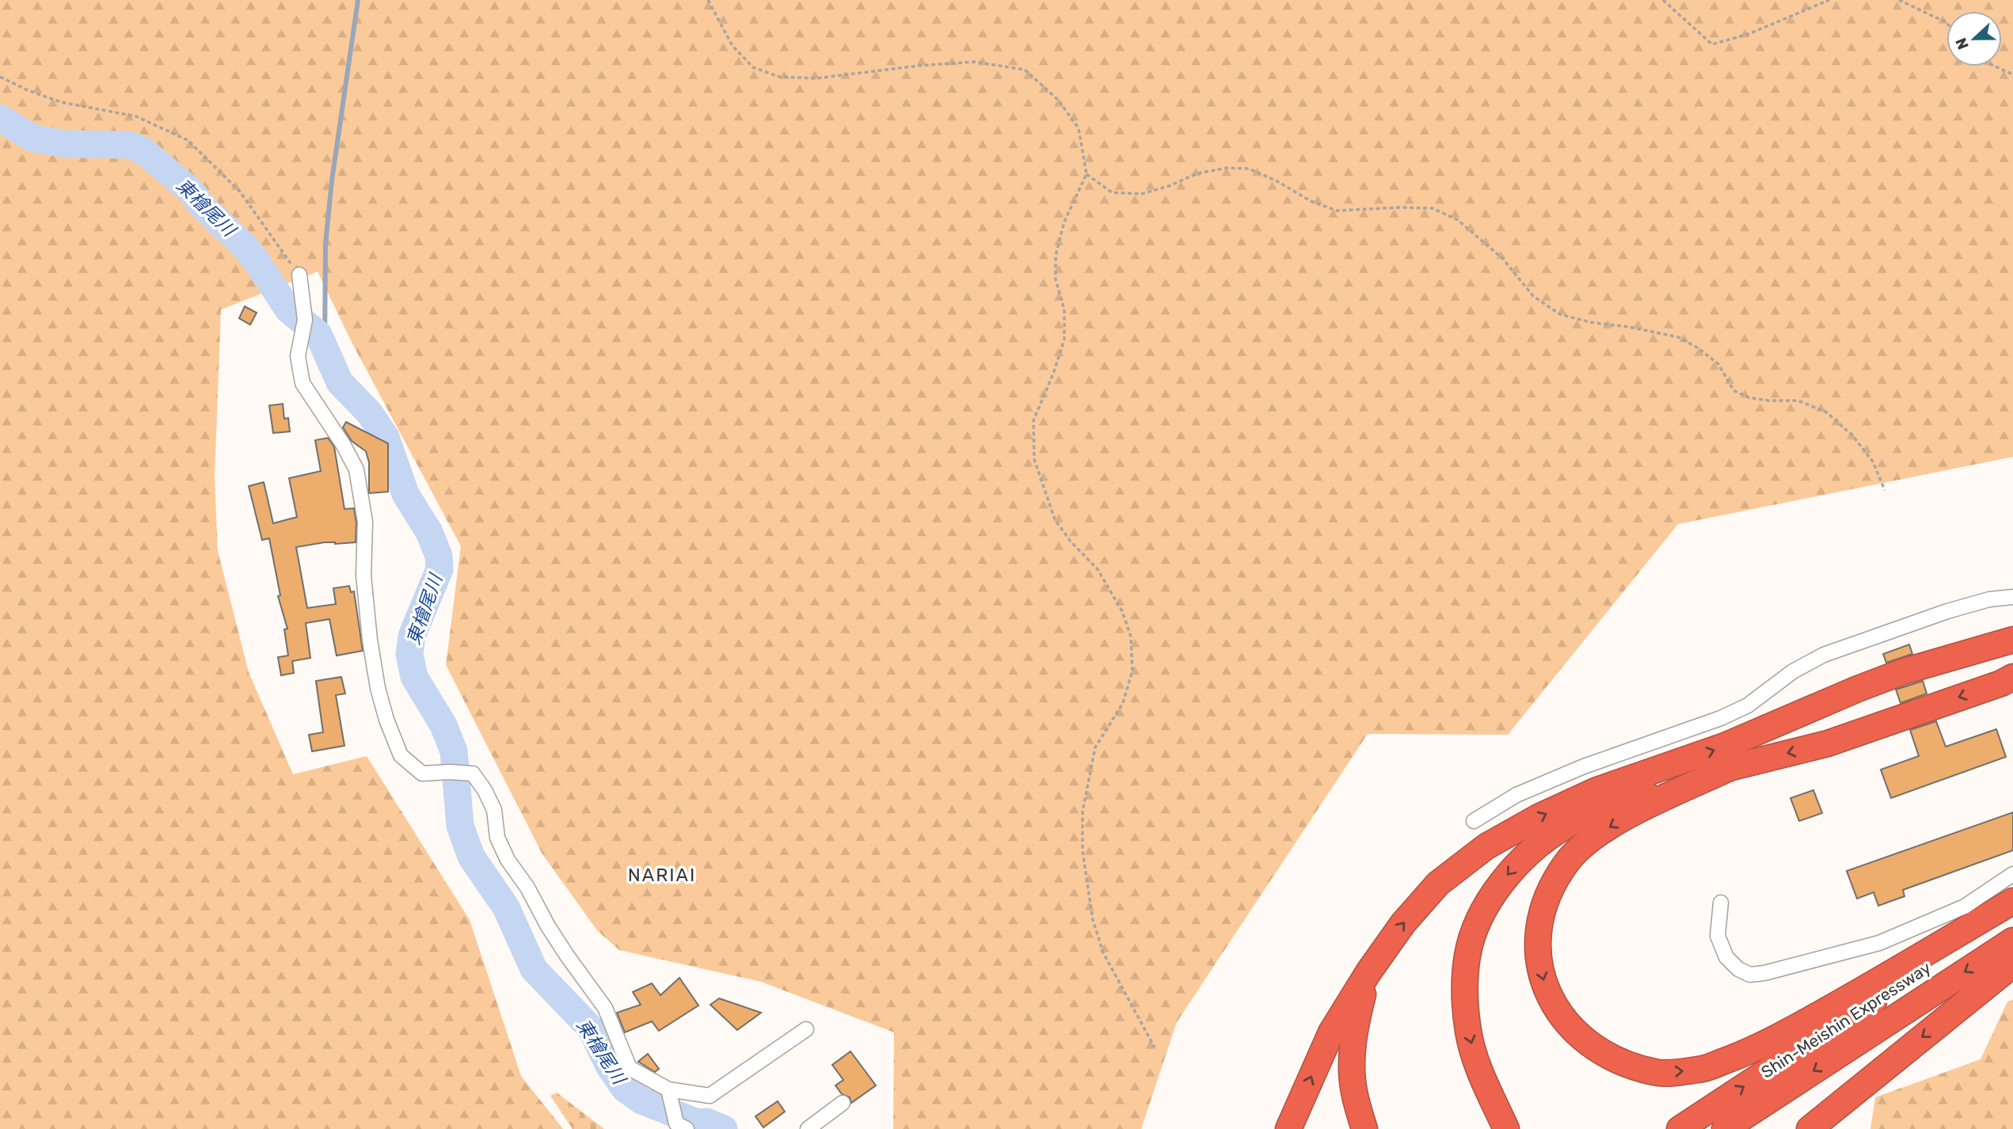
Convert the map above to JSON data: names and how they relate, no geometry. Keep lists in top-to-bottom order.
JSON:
{
  "streets": {
    "highway": ["Shin-Meishin Expressway"]
  },
  "districts": ["NARIAI"],
  "water": ["東檜尾川"],
  "north": "left"
}
